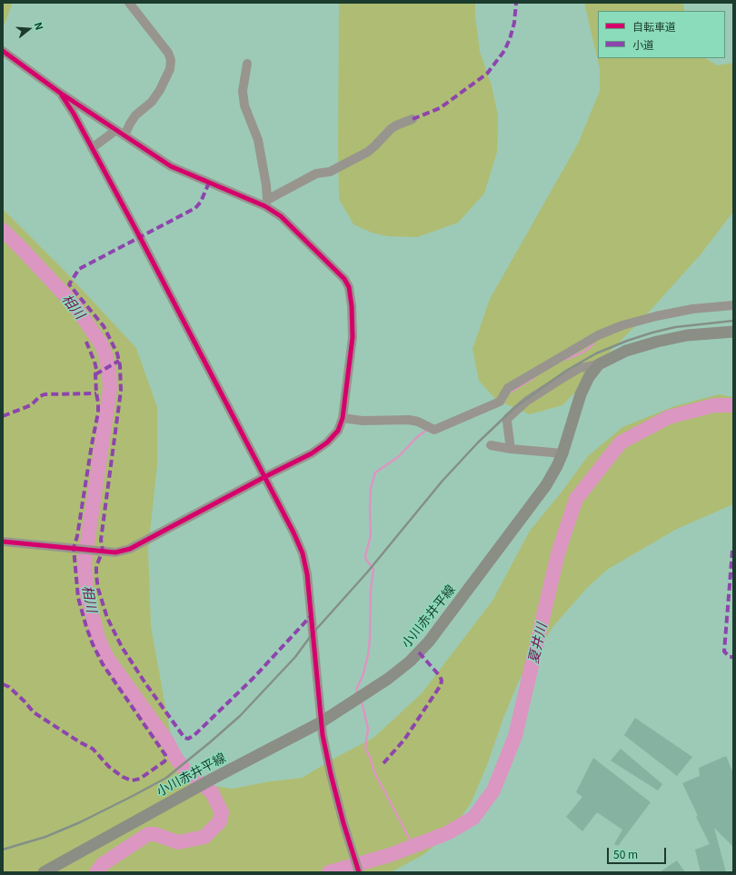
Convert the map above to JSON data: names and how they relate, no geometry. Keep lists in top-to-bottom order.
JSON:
{
  "streets": {
    "main road": ["小川赤井平線"]
  },
  "water": ["相川", "夏井川"],
  "legend": ["自転車道", "小道"],
  "scale_bar": "50 m",
  "north": "right"
}
